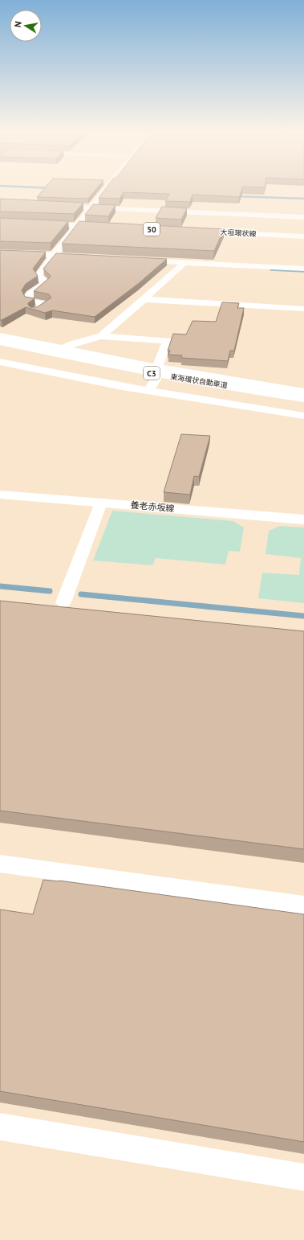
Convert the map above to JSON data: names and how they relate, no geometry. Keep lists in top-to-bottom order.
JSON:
{
  "streets": {
    "main road": [
      "大垣環状線",
      "C3",
      "東海環状自動車道",
      "養老赤坂線"
    ]
  },
  "north": "left"
}
